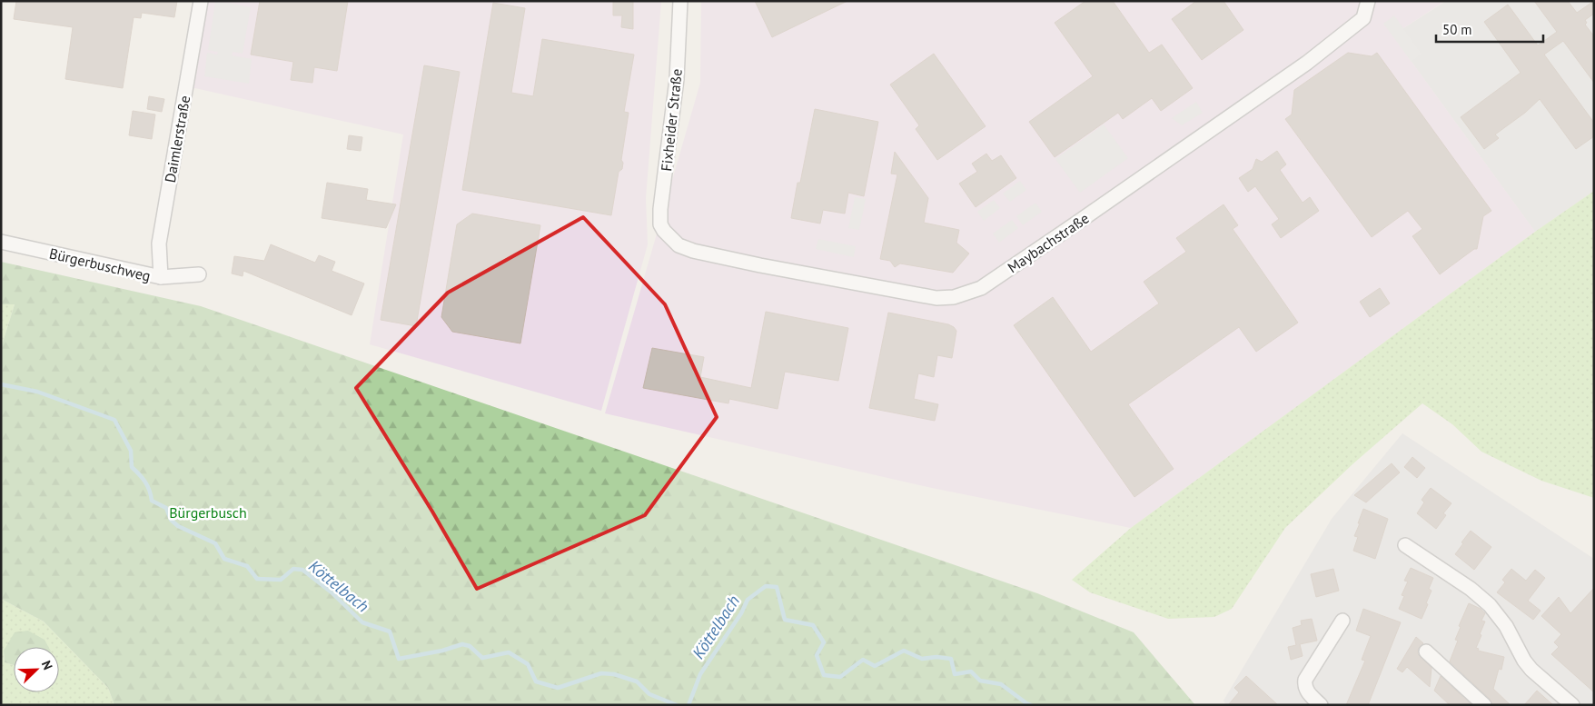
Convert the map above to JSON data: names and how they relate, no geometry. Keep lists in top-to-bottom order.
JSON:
{
  "streets": {
    "street": [
      "Fixheider Straße",
      "Daimlerstraße",
      "Maybachstraße",
      "Bürgerbuschweg"
    ]
  },
  "crossings": [
    ["Fixheider Straße", "Maybachstraße"],
    ["Daimlerstraße", "Bürgerbuschweg"]
  ],
  "water": ["Köttelbach"],
  "parks": ["Bürgerbusch"],
  "scale_bar": "50 m",
  "north": "top right"
}
